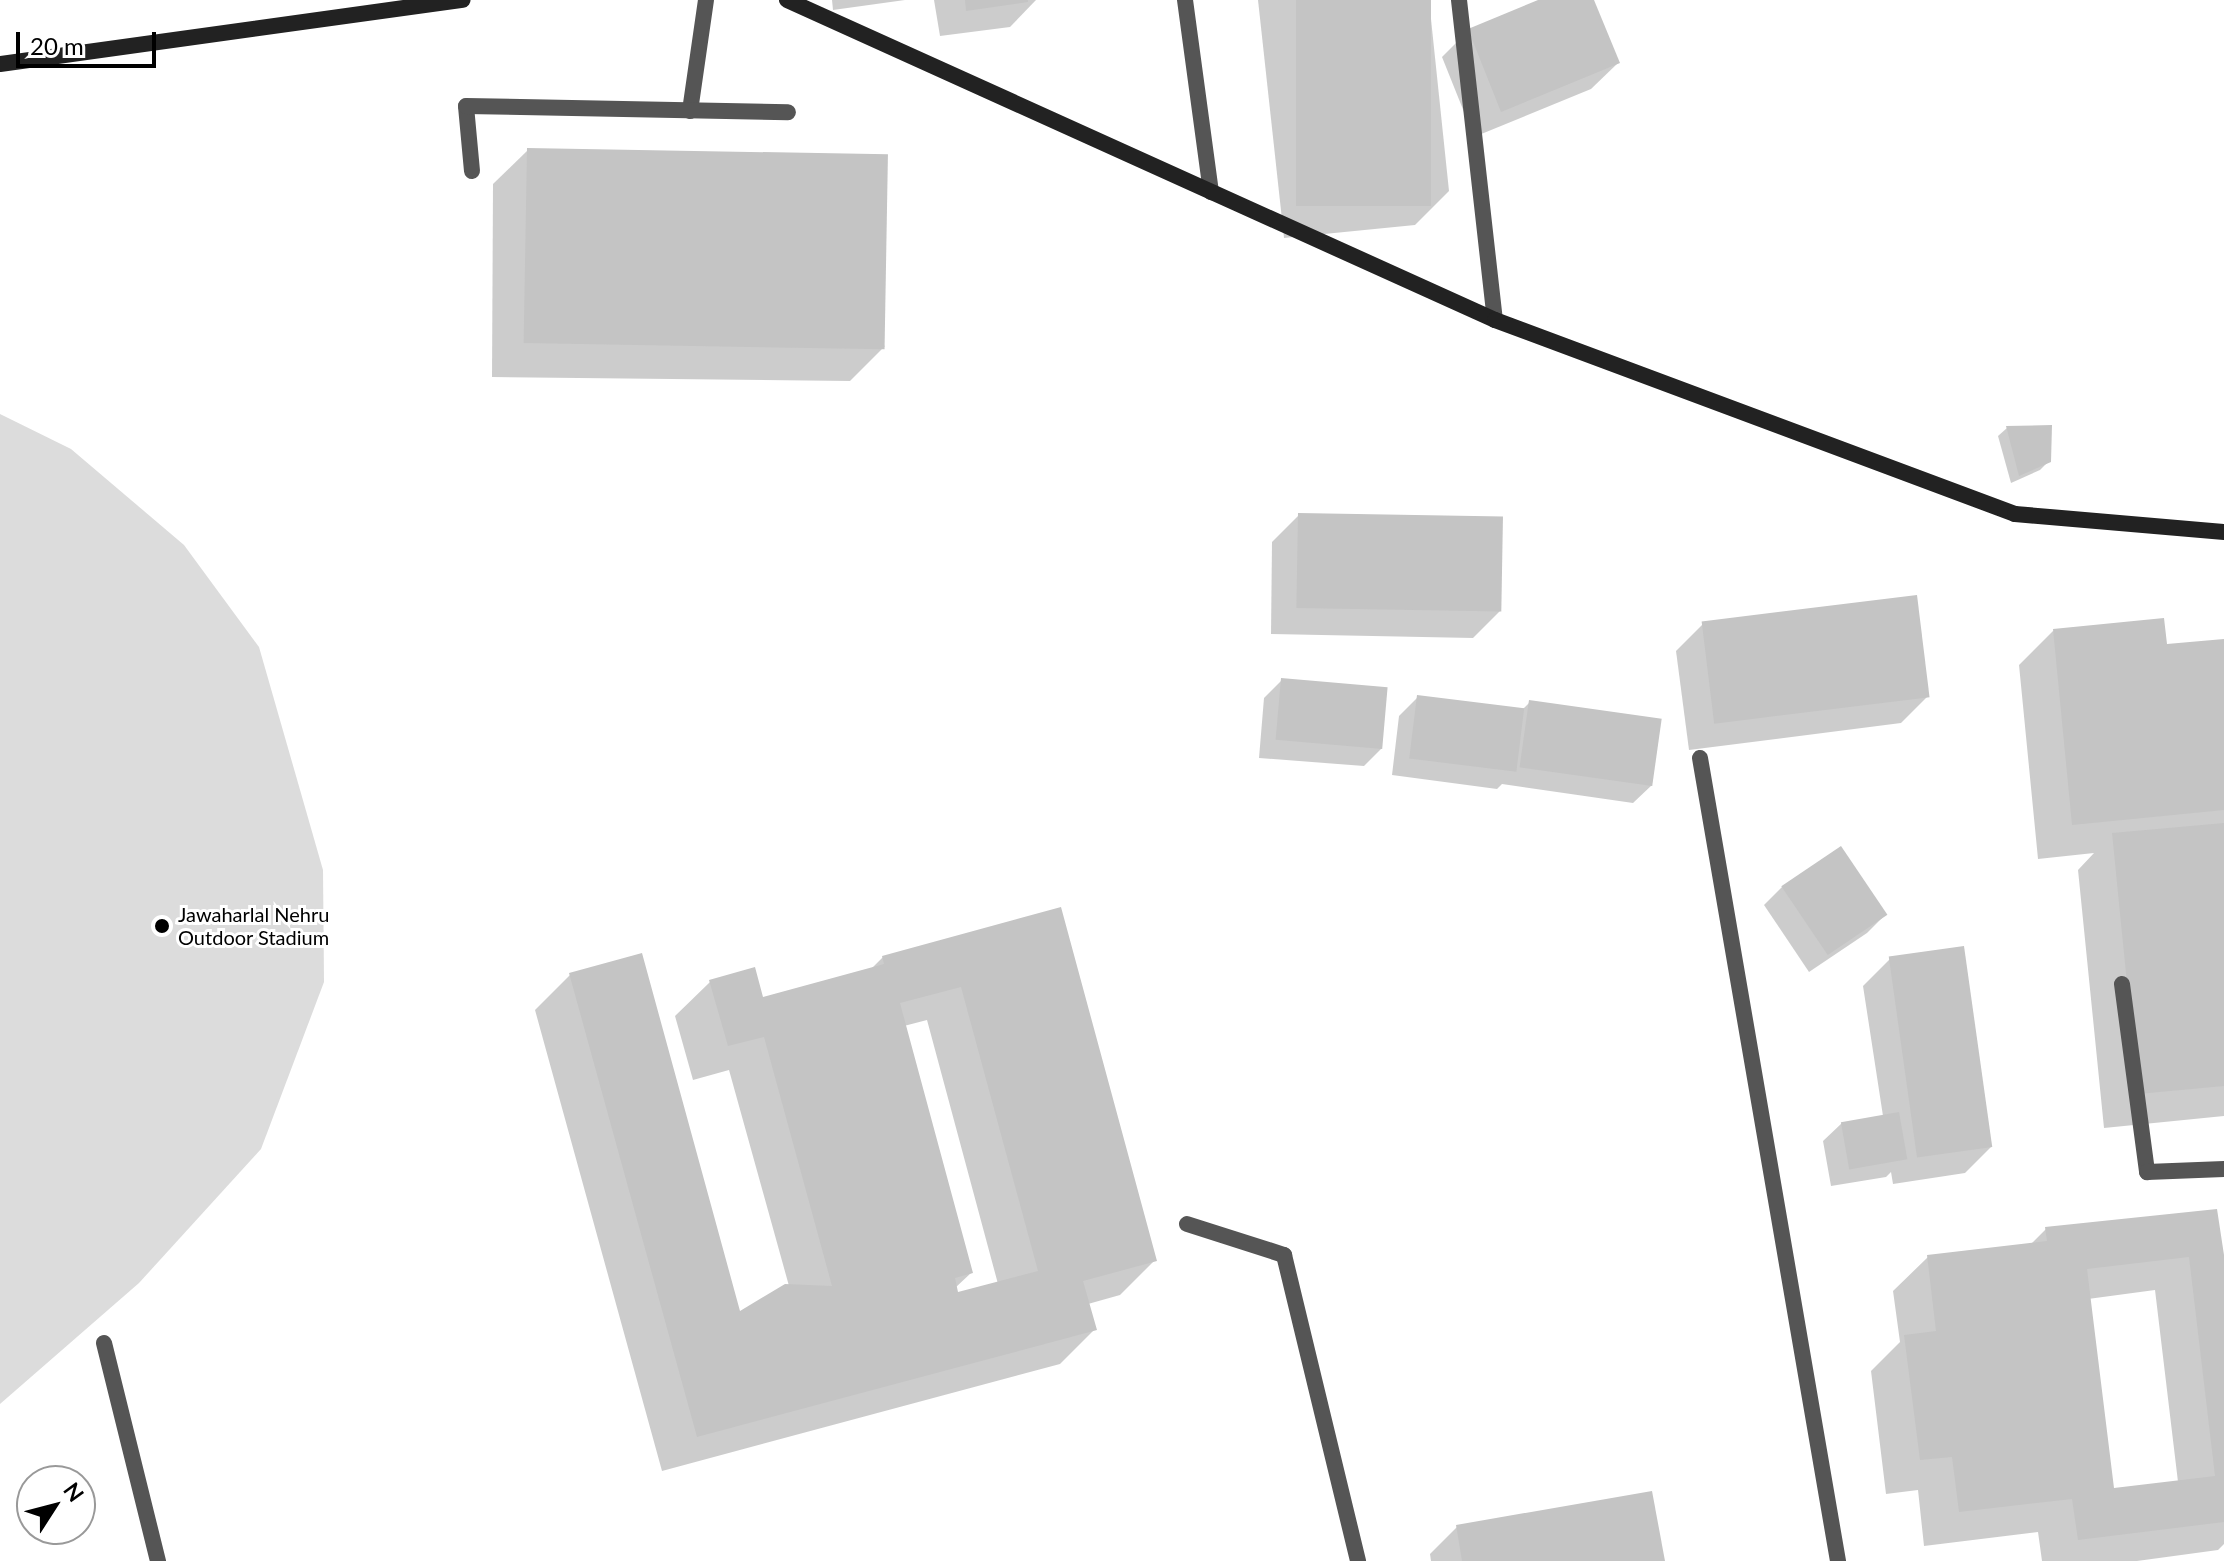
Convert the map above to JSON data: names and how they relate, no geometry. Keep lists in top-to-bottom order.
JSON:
{
  "places": ["Jawaharlal Nehru Outdoor Stadium"],
  "scale_bar": "20 m",
  "north": "top right"
}
